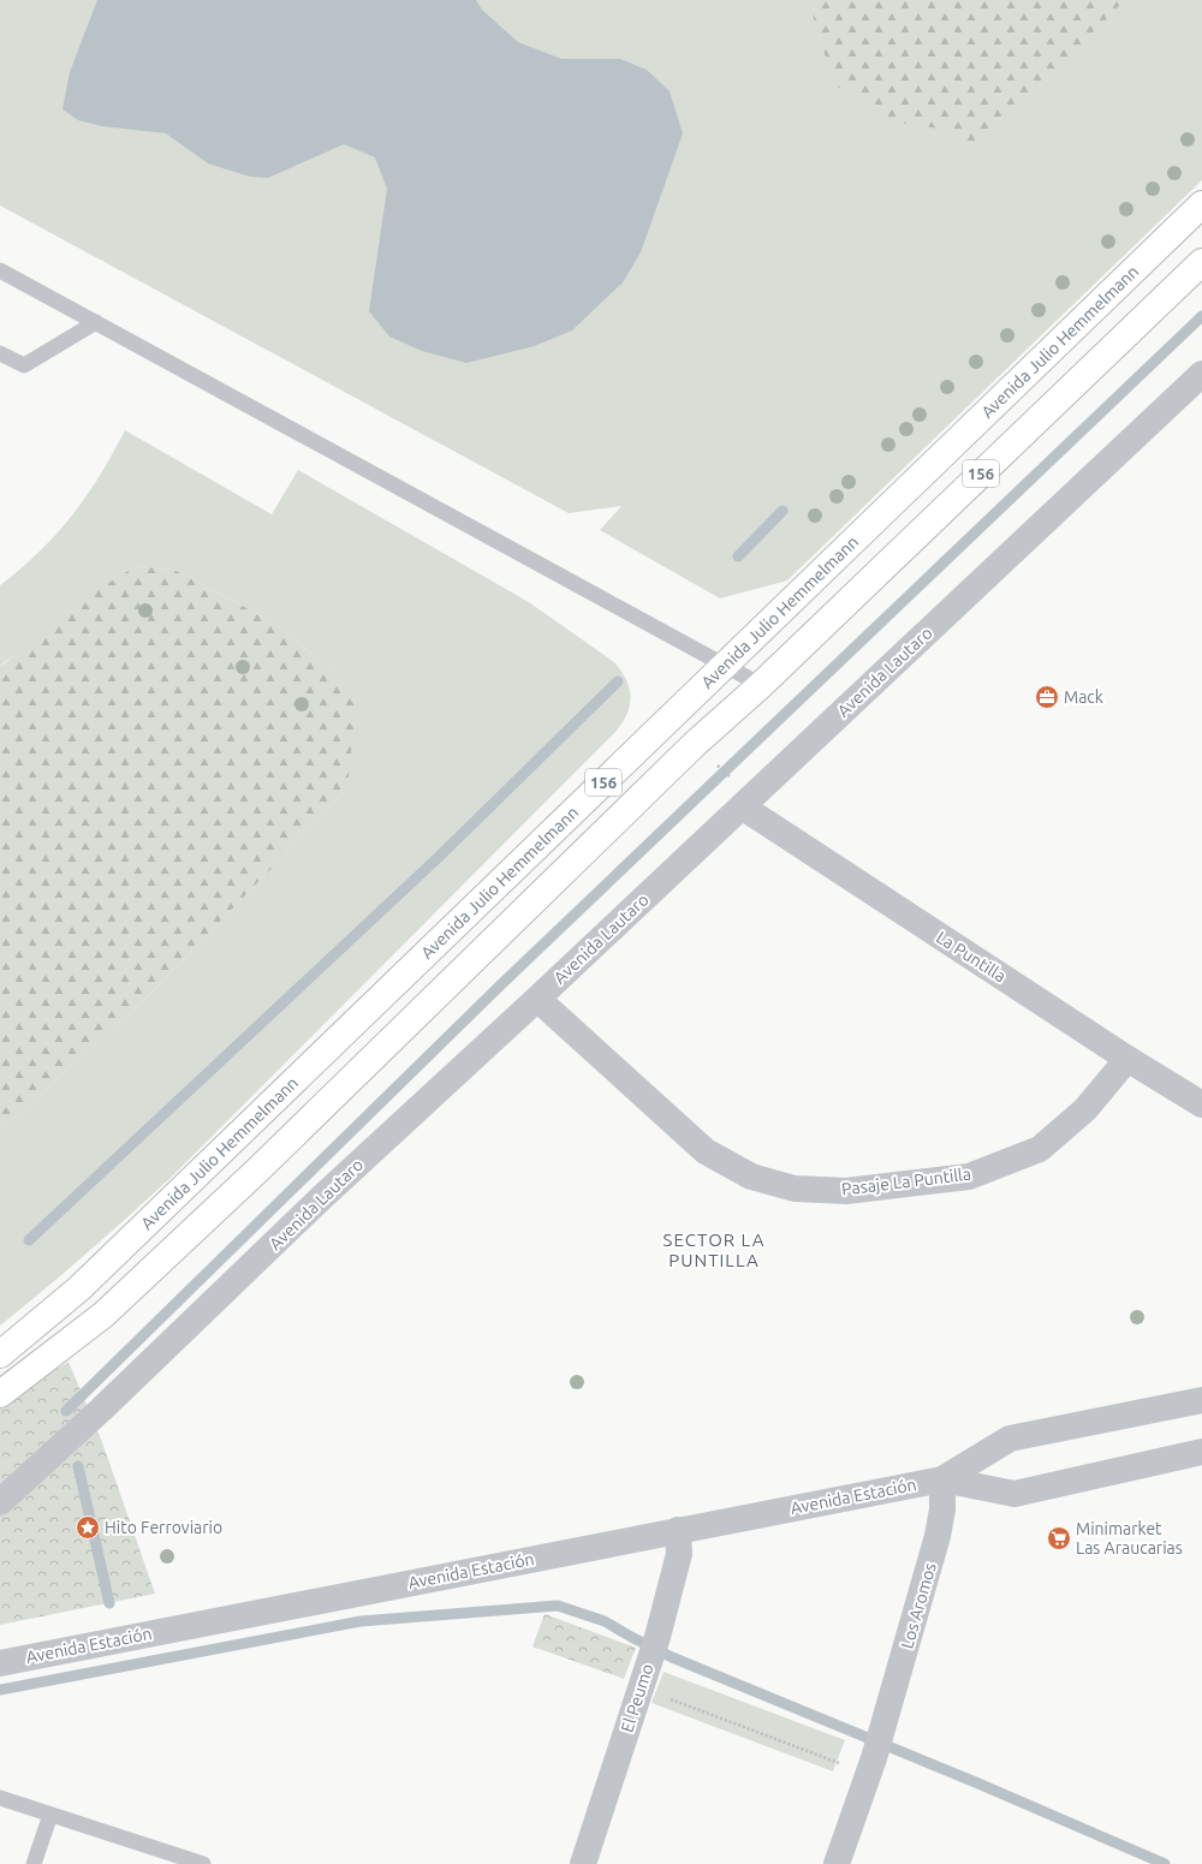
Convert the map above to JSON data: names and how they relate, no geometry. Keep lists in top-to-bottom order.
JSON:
{
  "streets": {
    "highway": ["Avenida Julio Hemmelmann", "156"],
    "street": [
      "Avenida Lautaro",
      "La Puntilla",
      "Pasaje La Puntilla",
      "Avenida Estación",
      "Los Aromos",
      "El Peumo"
    ]
  },
  "crossings": [
    ["Avenida Lautaro", "La Puntilla"],
    ["Avenida Lautaro", "Pasaje La Puntilla"],
    ["La Puntilla", "Pasaje La Puntilla"],
    ["Avenida Estación", "Los Aromos"],
    ["Avenida Estación", "El Peumo"]
  ],
  "districts": ["SECTOR LA PUNTILLA"],
  "places": {
    "office": ["Mack"],
    "place": ["Hito Ferroviario"],
    "supermarket": ["Minimarket Las Araucarias"]
  }
}
